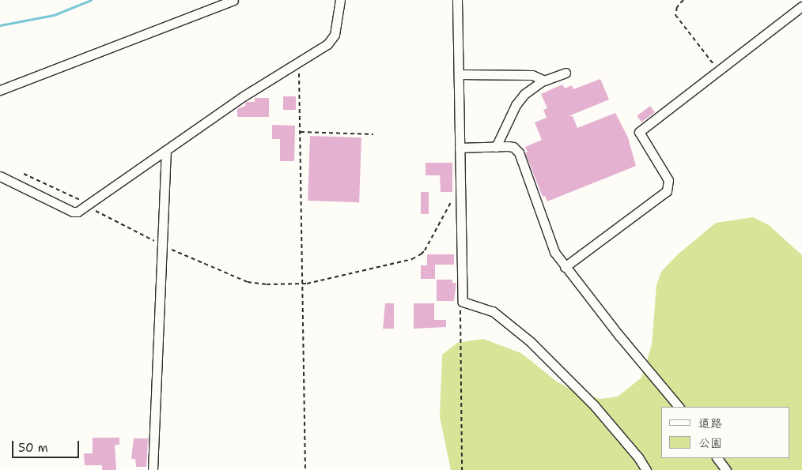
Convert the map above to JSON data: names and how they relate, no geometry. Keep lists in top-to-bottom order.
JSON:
{
  "legend": ["道路", "公園"],
  "scale_bar": "50 m"
}
